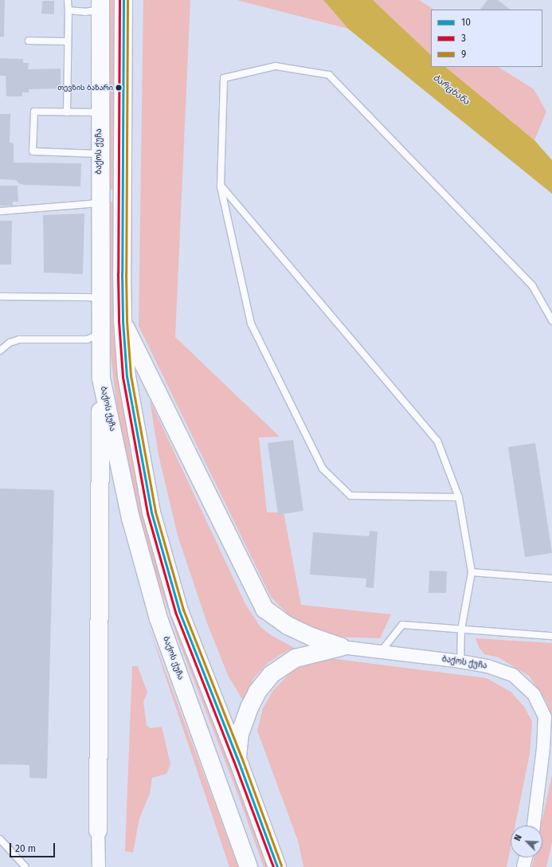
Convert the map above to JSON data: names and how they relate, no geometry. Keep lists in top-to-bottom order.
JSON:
{
  "streets": {
    "main road": ["ბაქოს ქუჩა"]
  },
  "water": ["ბარცხანა"],
  "places": ["თევზის ბაზარი"],
  "lines": ["transit line 10", "transit line 3", "transit line 9"],
  "legend": ["10", "3", "9"],
  "scale_bar": "20 m",
  "north": "top left"
}
